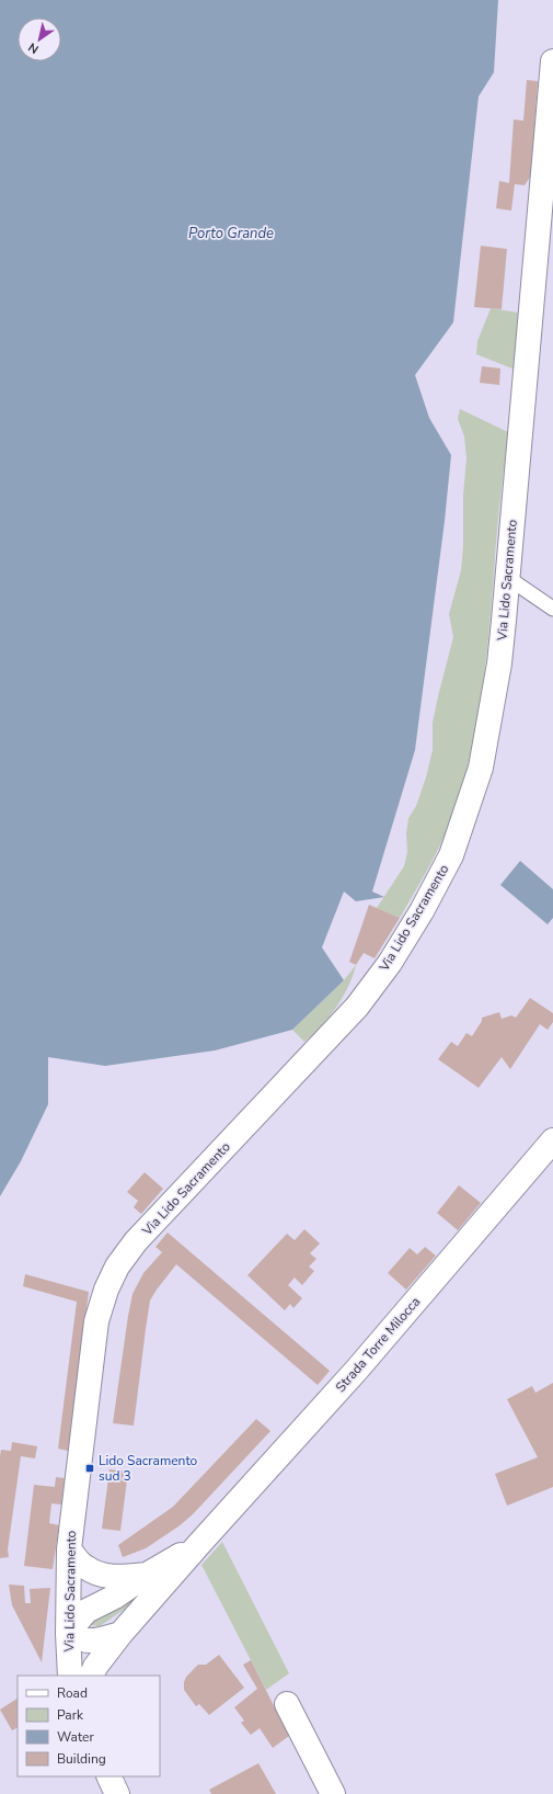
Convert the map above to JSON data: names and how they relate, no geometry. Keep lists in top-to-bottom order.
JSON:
{
  "streets": {
    "street": ["Via Lido Sacramento", "Strada Torre Milocca"]
  },
  "water": ["Porto Grande"],
  "places": {
    "transit": ["Lido Sacramento sud 3"]
  },
  "legend": [
    "Road",
    "Park",
    "Water",
    "Building"
  ],
  "north": "bottom left"
}
